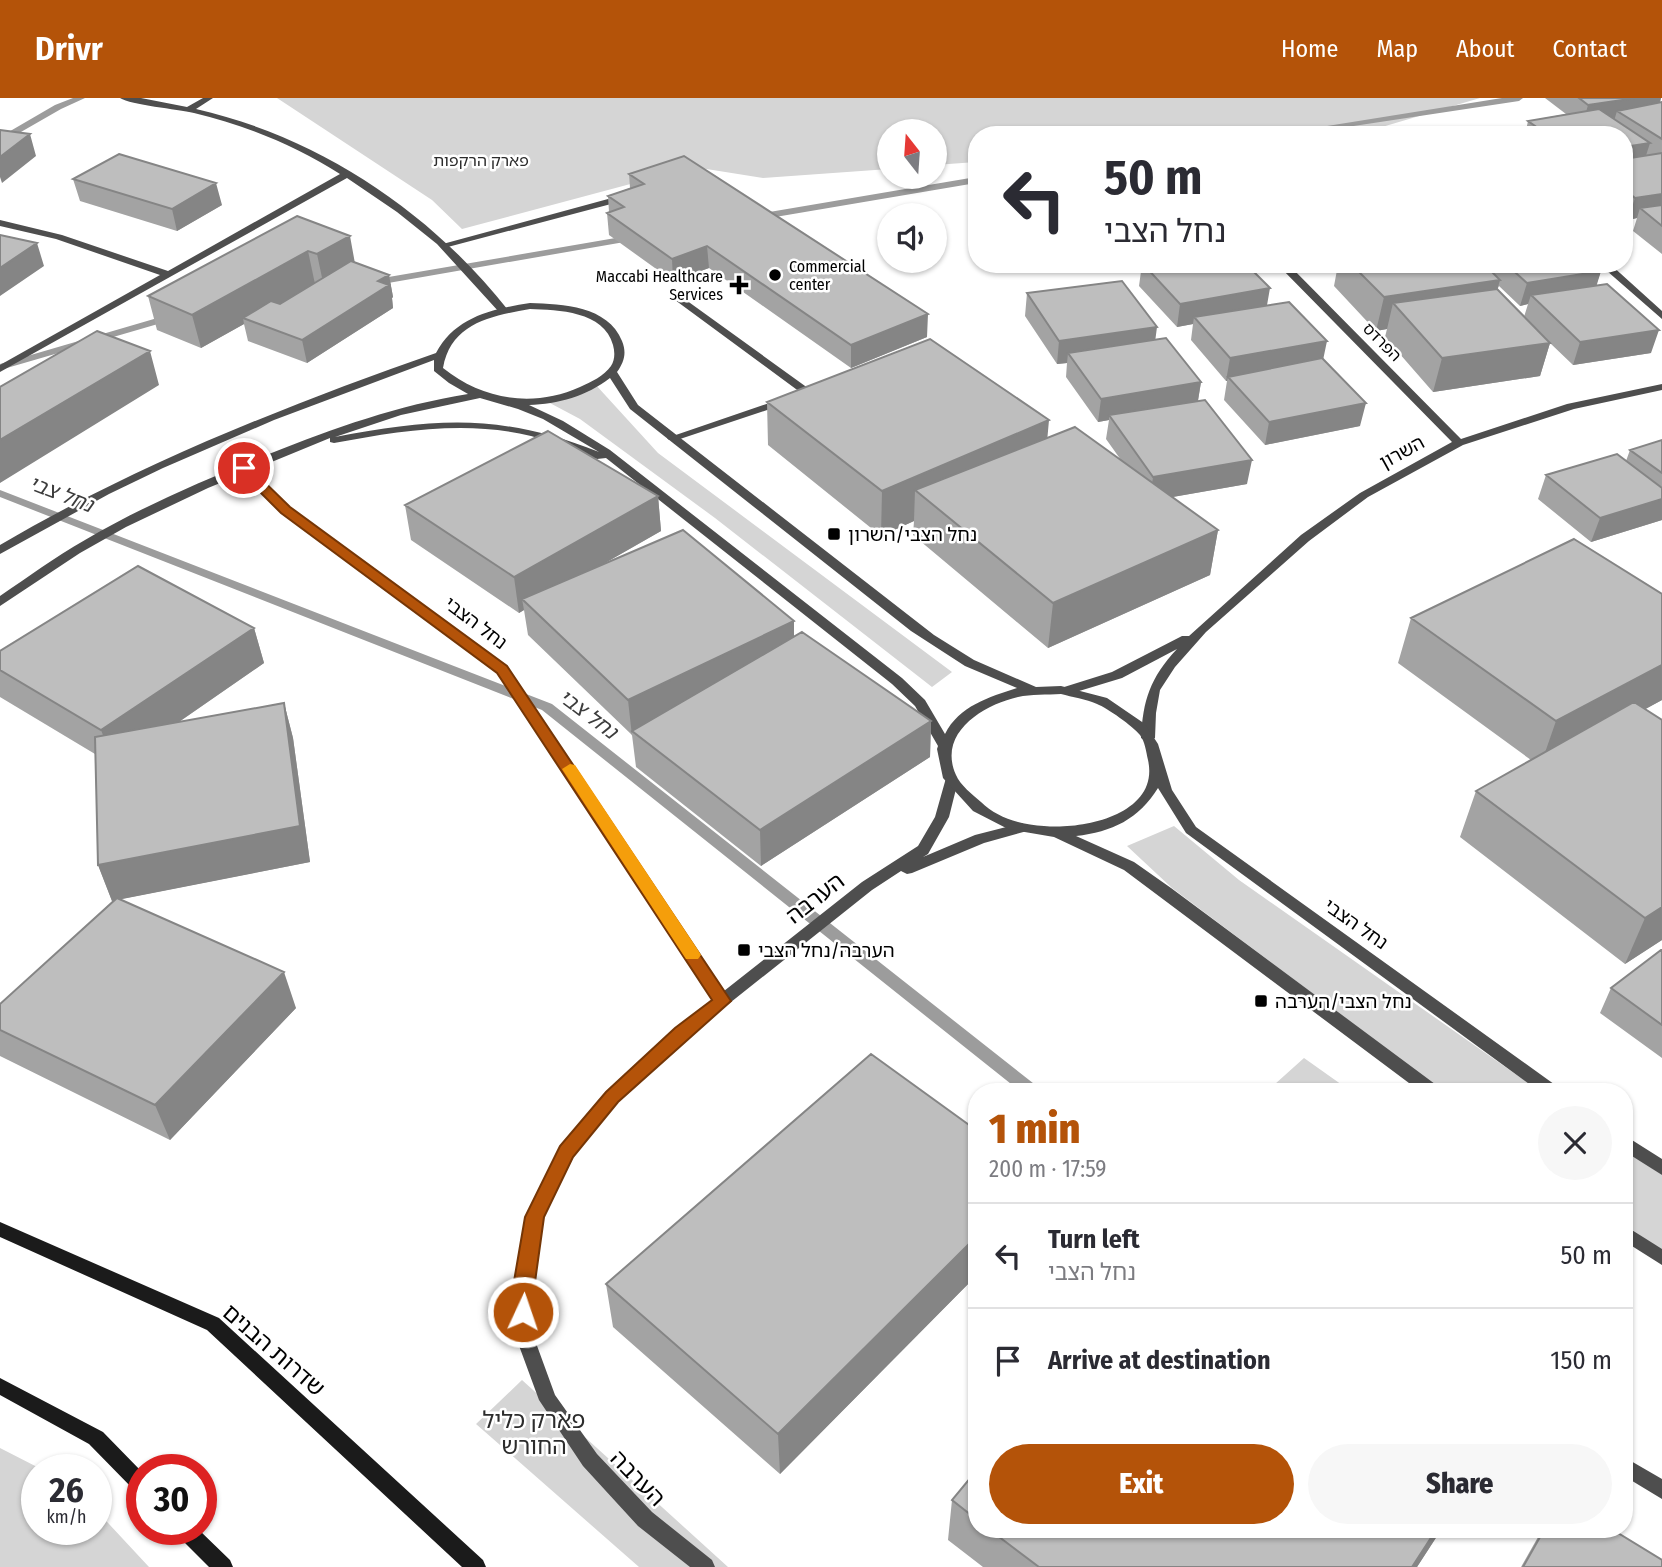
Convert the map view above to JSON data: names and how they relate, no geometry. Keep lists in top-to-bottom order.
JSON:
{
  "streets": {
    "main road": ["שדרות הבנים"],
    "street": [
      "הפרדס",
      "השרון",
      "נחל הצבי",
      "הערבה"
    ]
  },
  "crossings": [
    ["הפרדס", "השרון"],
    ["השרון", "נחל הצבי"],
    ["השרון", "הערבה"],
    ["נחל הצבי", "הערבה"]
  ],
  "water": ["נחל צבי"],
  "parks": ["פארק הרקפות", "פארק כליל החורש"],
  "places": {
    "other": ["Commercial center"],
    "health": ["Maccabi Healthcare Services"],
    "transit": ["נחל הצבי/השרון", "הערבה/נחל הצבי", "נחל הצבי/הערבה"]
  },
  "north": "top",
  "page": {
    "header": "Drivr",
    "nav": [
      "Home",
      "Map",
      "About",
      "Contact"
    ],
    "turn": ["50 m", "נחל הצבי"],
    "heading": ["1 min", "200 m · 17:59"],
    "list": [
      {
        "name": "Turn left",
        "note": "נחל הצבי",
        "value": "50 m"
      },
      {
        "name": "Arrive at destination",
        "value": "150 m"
      }
    ],
    "buttons": ["Exit", "Share"],
    "speed": "26 km/h",
    "limit": "30"
  }
}
